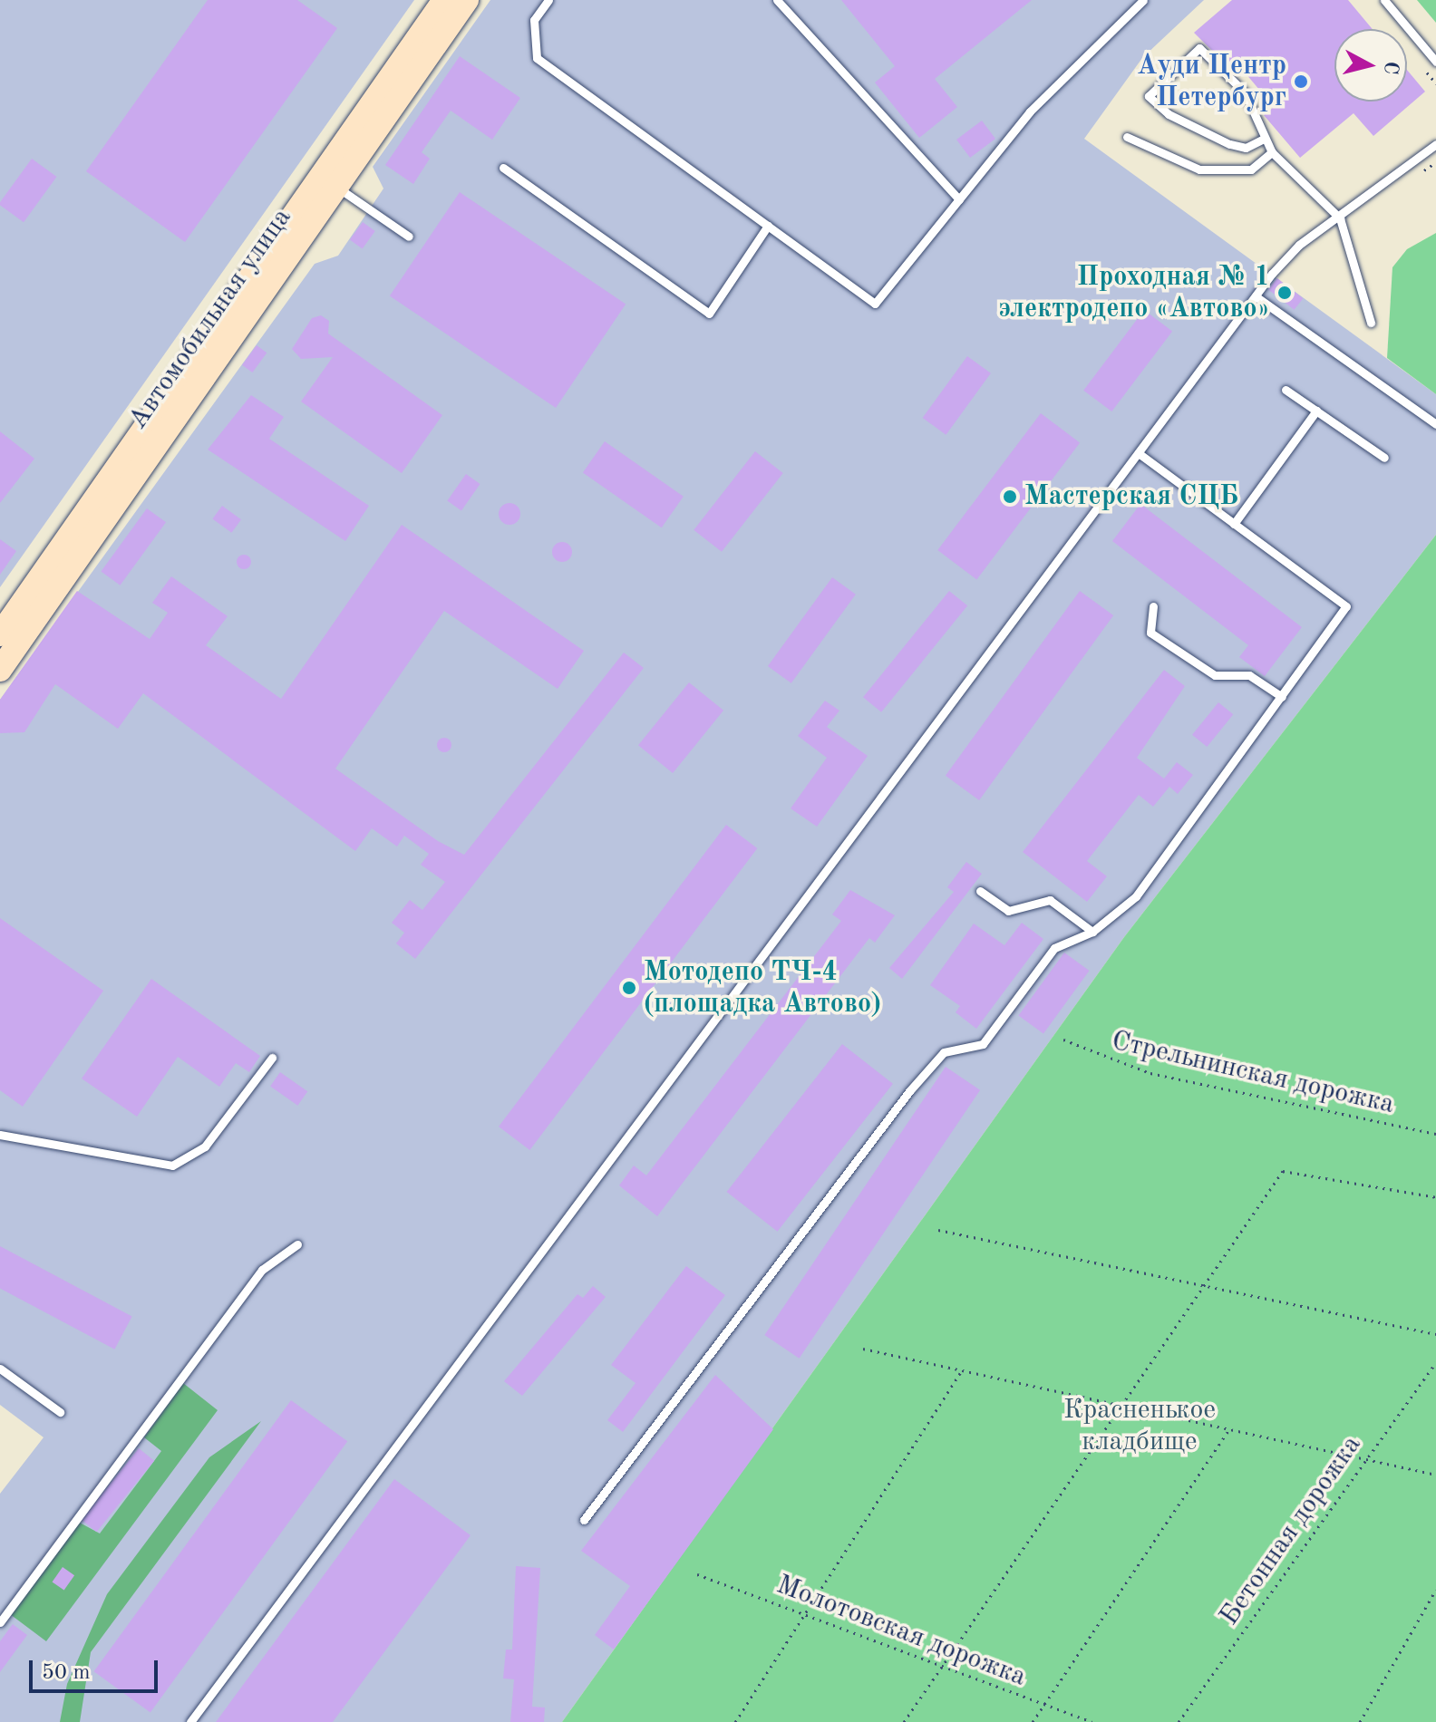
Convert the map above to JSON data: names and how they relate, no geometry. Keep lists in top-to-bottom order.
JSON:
{
  "streets": {
    "main road": ["Автомобильная улица"],
    "path": ["Стрельнинская дорожка", "Бетонная дорожка", "Молотовская дорожка"]
  },
  "parks": ["Красненькое кладбище"],
  "places": [
    "Ауди Центр Петербург",
    "Проходная № 1 электродепо «Автово»",
    "Мастерская СЦБ",
    "Мотодепо ТЧ-4 (площадка Автово)"
  ],
  "scale_bar": "50 m",
  "north": "right"
}
